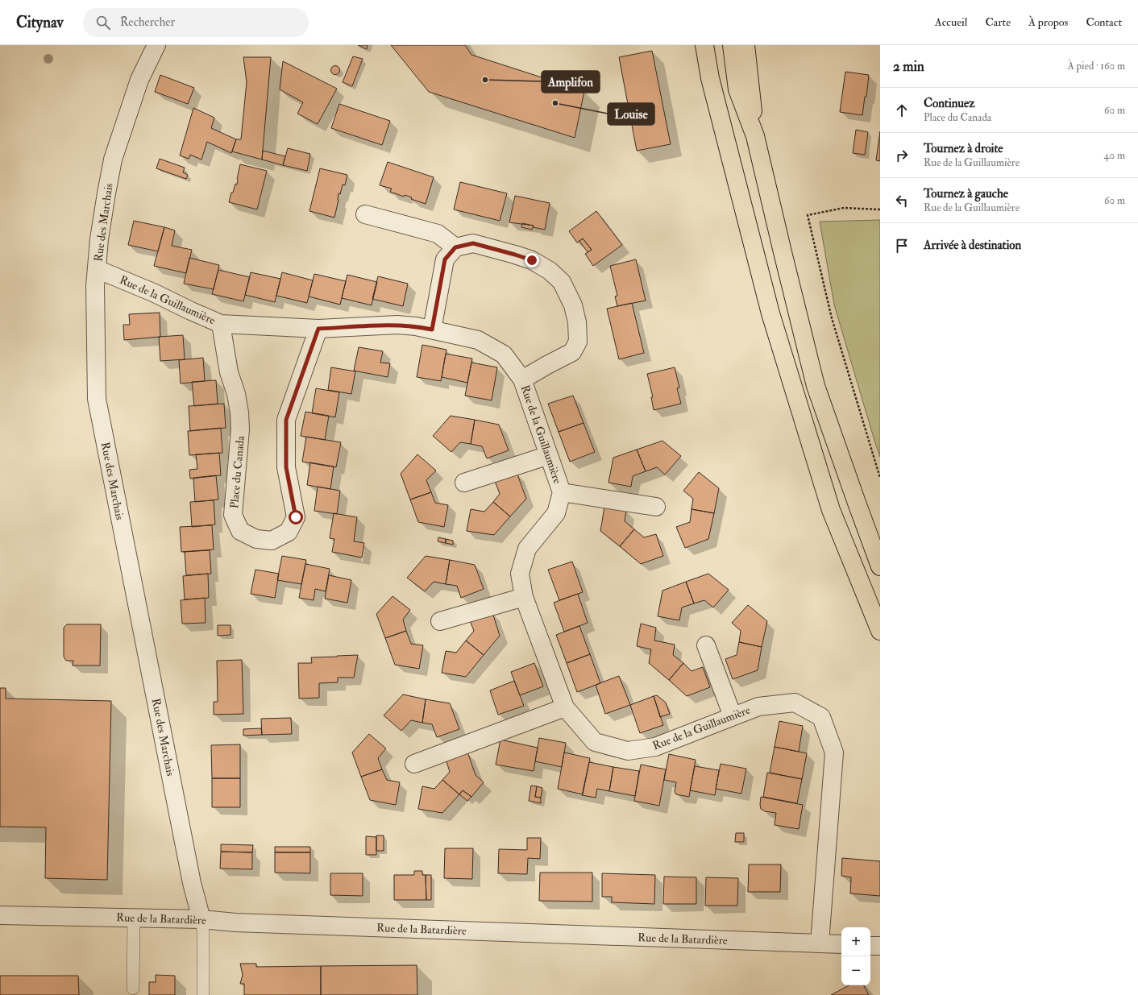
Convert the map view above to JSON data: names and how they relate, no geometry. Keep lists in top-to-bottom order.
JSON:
{
  "streets": {
    "street": [
      "Rue des Marchais",
      "Rue de la Guillaumière",
      "Place du Canada",
      "Rue de la Batardière"
    ]
  },
  "crossings": [
    ["Rue des Marchais", "Rue de la Guillaumière"],
    ["Rue des Marchais", "Rue de la Batardière"],
    ["Rue de la Guillaumière", "Place du Canada"],
    ["Rue de la Guillaumière", "Rue de la Batardière"]
  ],
  "places": ["Amplifon", "Louise"],
  "page": {
    "header": "Citynav",
    "search": "Rechercher",
    "nav": [
      "Accueil",
      "Carte",
      "À propos",
      "Contact"
    ],
    "heading": ["2 min", "À pied · 160 m"],
    "list": [
      ["Continuez", "Place du Canada", "60 m"],
      ["Tournez à droite", "Rue de la Guillaumière", "40 m"],
      ["Tournez à gauche", "Rue de la Guillaumière", "60 m"],
      "Arrivée à destination"
    ],
    "map_buttons": ["+", "−"]
  }
}
